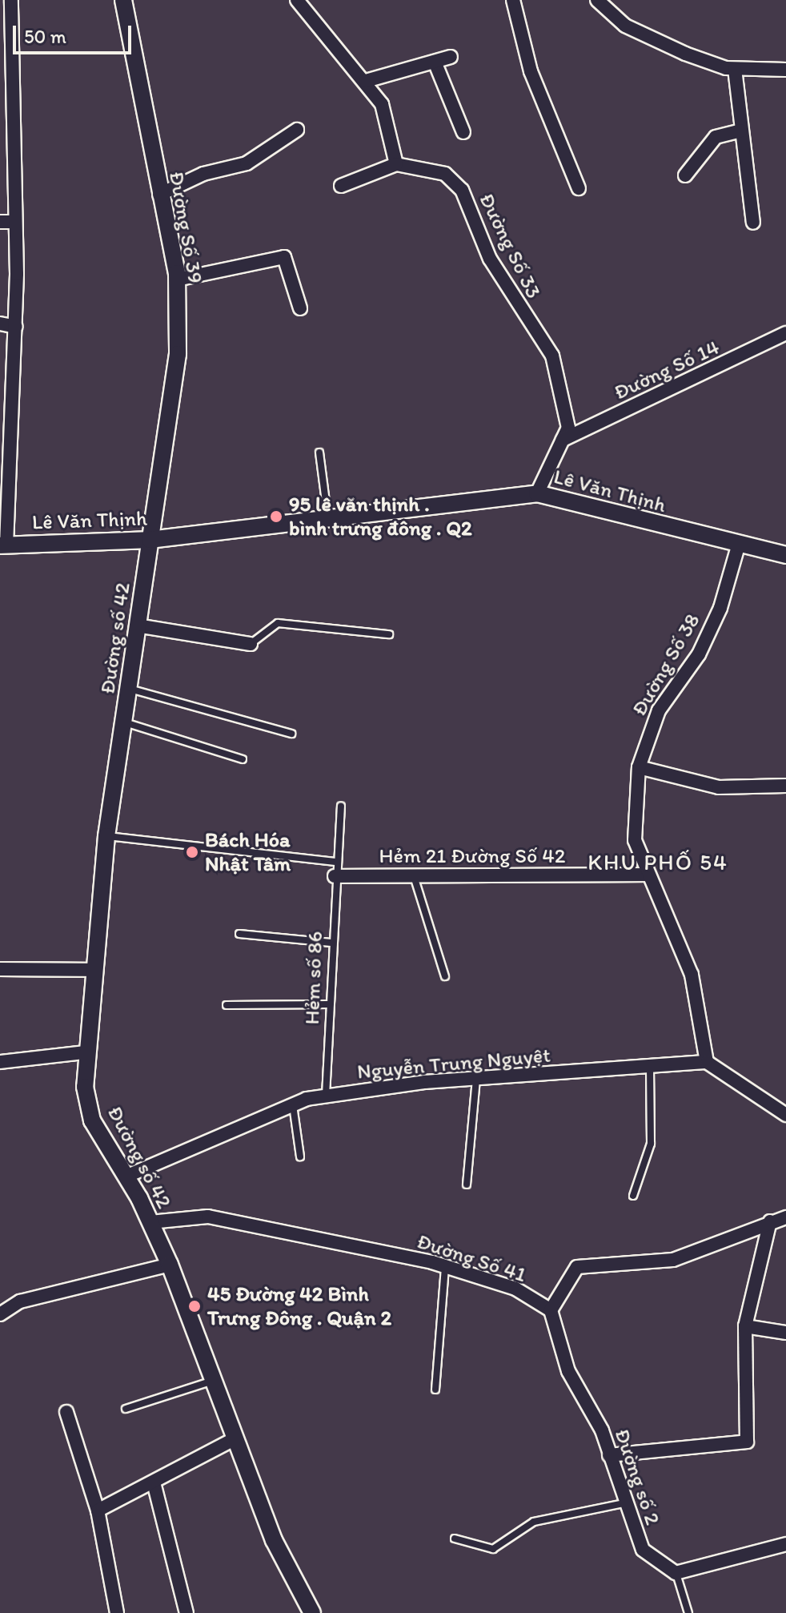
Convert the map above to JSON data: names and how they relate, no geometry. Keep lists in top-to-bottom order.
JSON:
{
  "streets": {
    "street": [
      "Đường Số 39",
      "Đường Số 33",
      "Đường Số 14",
      "Lê Văn Thịnh",
      "Đường số 42",
      "Đường Số 38",
      "Hẻm 21 Đường Số 42",
      "Nguyễn Trung Nguyệt",
      "Đường Số 41",
      "Đường số 2"
    ],
    "lane": ["Hẻm số 86"]
  },
  "crossings": [
    ["Đường Số 39", "Lê Văn Thịnh"],
    ["Đường Số 39", "Đường số 42"],
    ["Đường Số 33", "Đường Số 14"],
    ["Đường Số 33", "Lê Văn Thịnh"],
    ["Lê Văn Thịnh", "Đường số 42"],
    ["Lê Văn Thịnh", "Đường Số 38"],
    ["Đường số 42", "Nguyễn Trung Nguyệt"],
    ["Đường số 42", "Đường Số 41"],
    ["Đường Số 38", "Hẻm 21 Đường Số 42"],
    ["Đường Số 38", "Nguyễn Trung Nguyệt"],
    ["Hẻm 21 Đường Số 42", "Hẻm số 86"],
    ["Hẻm số 86", "Nguyễn Trung Nguyệt"],
    ["Đường Số 41", "Đường số 2"]
  ],
  "districts": ["KHU PHỐ 54"],
  "places": ["95 lê văn thịnh . bình trưng đông . Q2", "Bách Hóa Nhật Tâm", "45 Đường 42 Bình Trưng Đông . Quận 2"],
  "scale_bar": "50 m"
}
